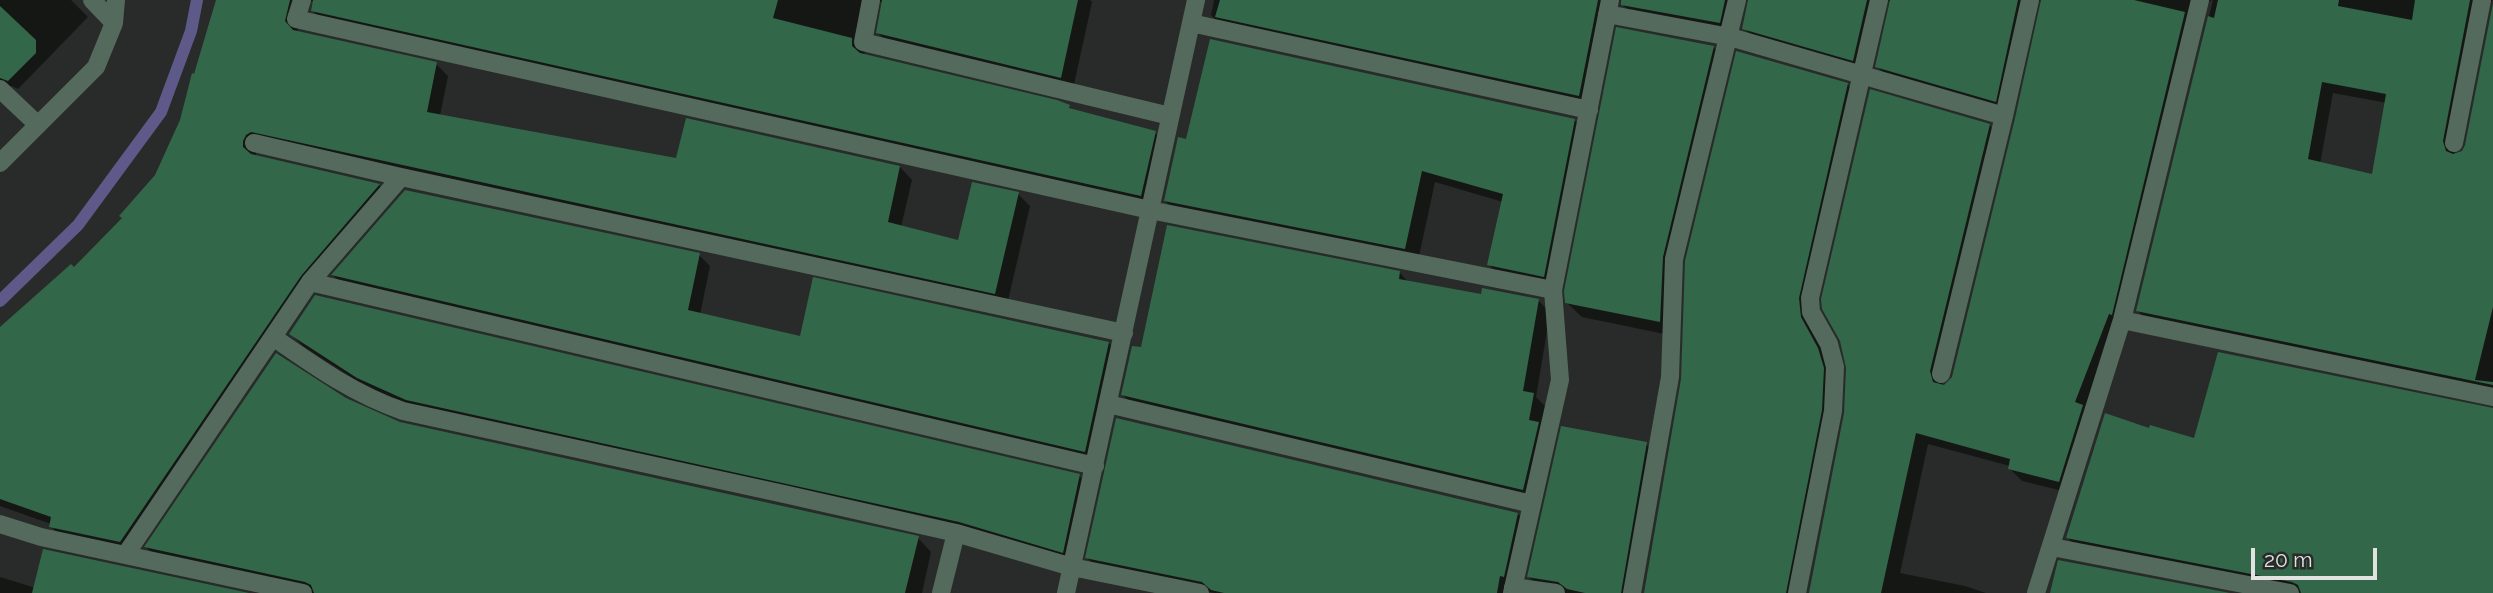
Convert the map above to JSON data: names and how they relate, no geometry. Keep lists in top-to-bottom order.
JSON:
{
  "scale_bar": "20 m"
}
